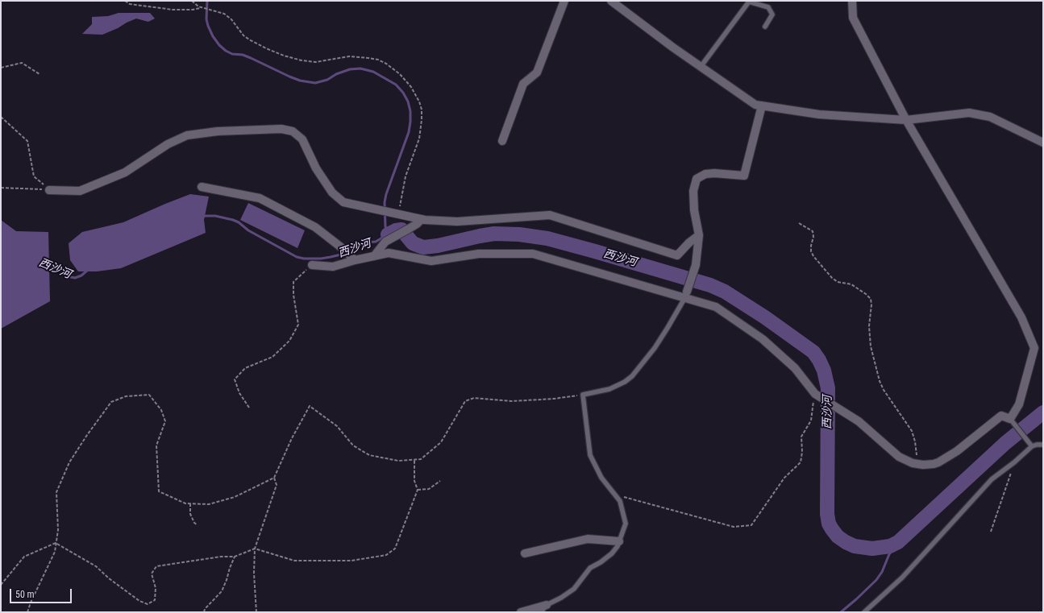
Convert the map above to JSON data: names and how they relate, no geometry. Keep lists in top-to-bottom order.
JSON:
{
  "water": ["西沙河"],
  "scale_bar": "50 m"
}
